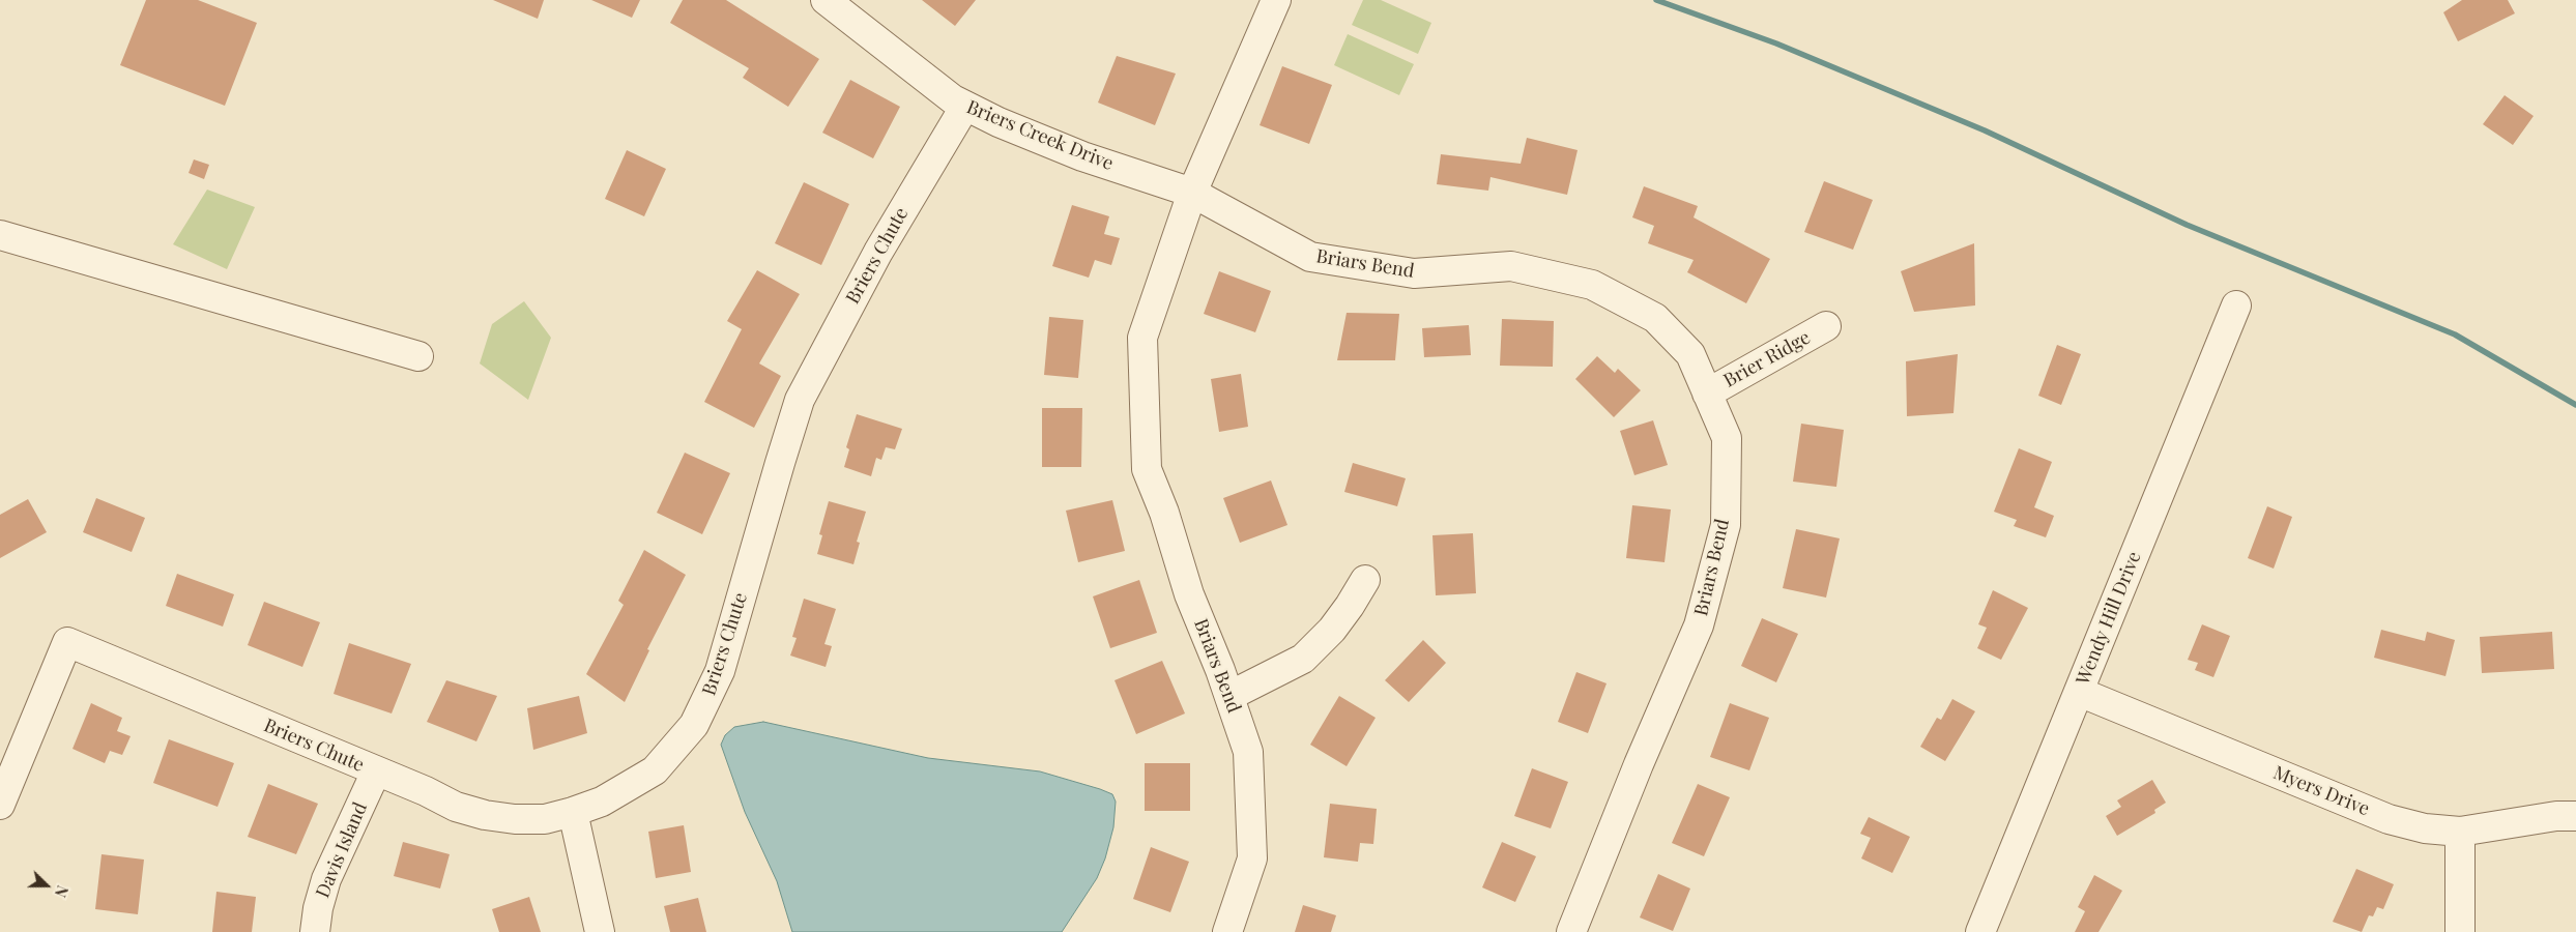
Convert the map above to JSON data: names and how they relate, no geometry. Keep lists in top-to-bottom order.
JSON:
{
  "streets": {
    "street": [
      "Briers Creek Drive",
      "Briers Chute",
      "Briars Bend",
      "Brier Ridge",
      "Wendy Hill Drive",
      "Myers Drive",
      "Davis Island"
    ]
  },
  "crossings": [
    ["Briers Creek Drive", "Briers Chute"],
    ["Briers Creek Drive", "Briars Bend"],
    ["Briers Chute", "Davis Island"],
    ["Briars Bend", "Brier Ridge"],
    ["Wendy Hill Drive", "Myers Drive"]
  ],
  "north": "right"
}
